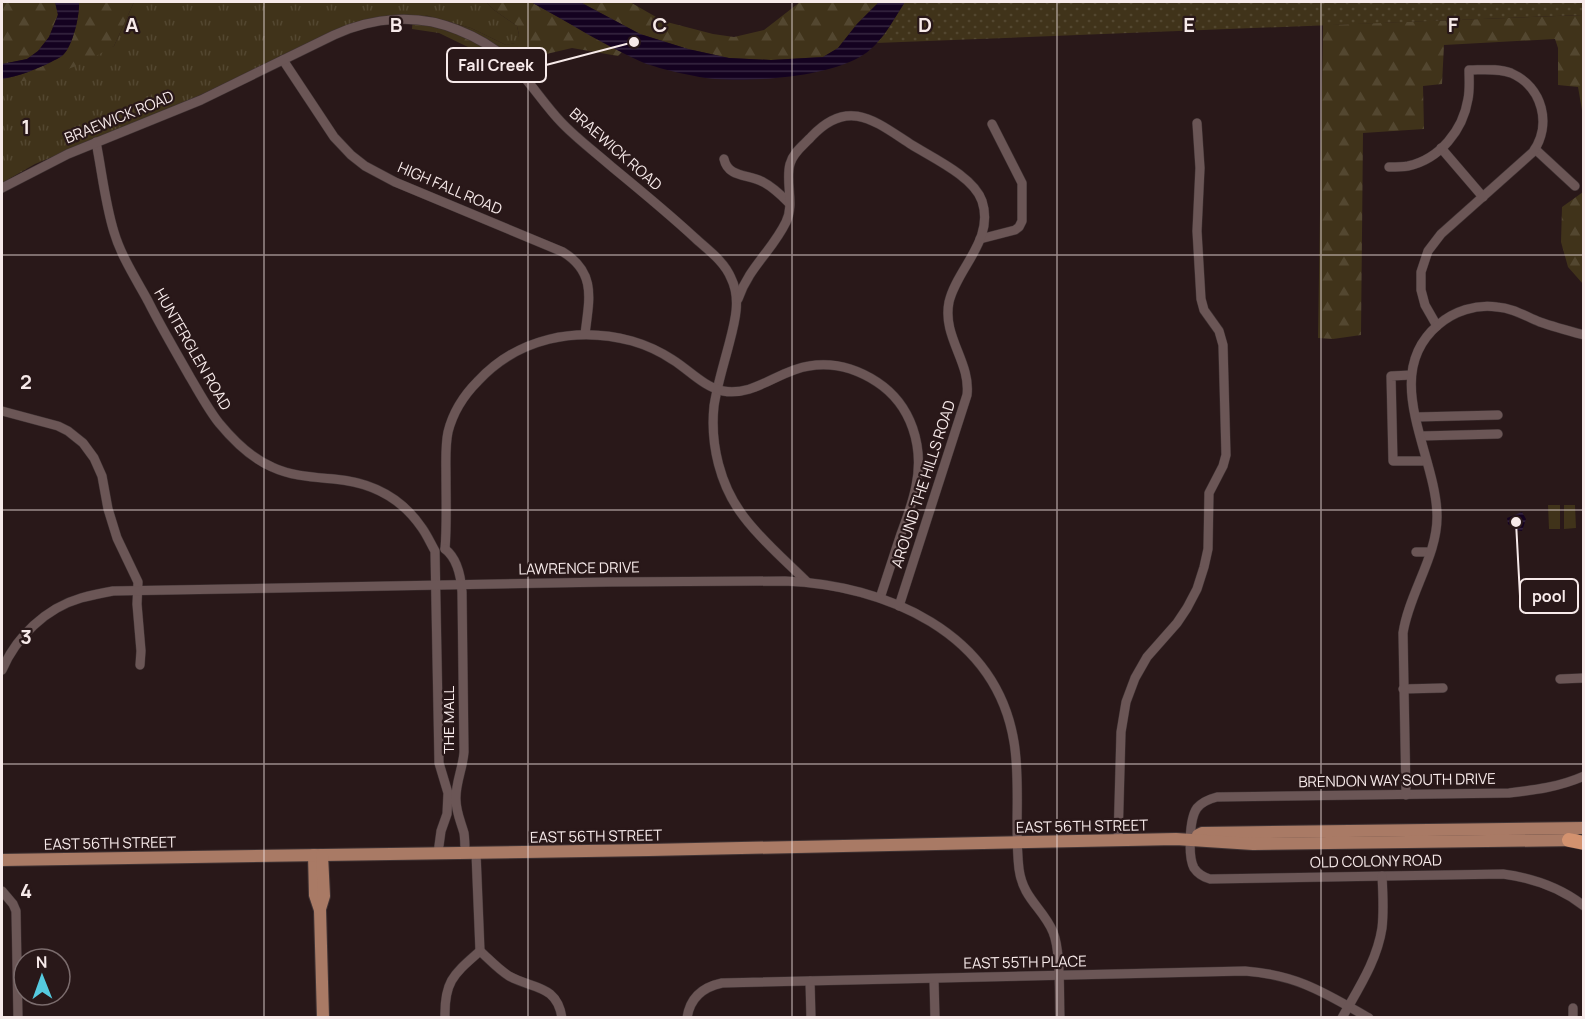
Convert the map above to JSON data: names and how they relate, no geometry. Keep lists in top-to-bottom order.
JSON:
{
  "streets": {
    "main road": ["EAST 56TH STREET"],
    "street": [
      "BRAEWICK ROAD",
      "HIGH FALL ROAD",
      "HUNTERGLEN ROAD",
      "AROUND THE HILLS ROAD",
      "LAWRENCE DRIVE",
      "THE MALL",
      "BRENDON WAY SOUTH DRIVE",
      "OLD COLONY ROAD",
      "EAST 55TH PLACE"
    ]
  },
  "crossings": [
    ["BRAEWICK ROAD", "HIGH FALL ROAD"],
    ["BRAEWICK ROAD", "HUNTERGLEN ROAD"],
    ["BRAEWICK ROAD", "AROUND THE HILLS ROAD"],
    ["BRAEWICK ROAD", "LAWRENCE DRIVE"],
    ["HUNTERGLEN ROAD", "LAWRENCE DRIVE"],
    ["HUNTERGLEN ROAD", "THE MALL"],
    ["AROUND THE HILLS ROAD", "LAWRENCE DRIVE"],
    ["LAWRENCE DRIVE", "THE MALL"],
    ["LAWRENCE DRIVE", "EAST 56TH STREET"],
    ["LAWRENCE DRIVE", "EAST 55TH PLACE"],
    ["THE MALL", "EAST 56TH STREET"],
    ["BRENDON WAY SOUTH DRIVE", "OLD COLONY ROAD"],
    ["EAST 56TH STREET", "OLD COLONY ROAD"]
  ],
  "places": ["Fall Creek", "pool"],
  "north": "top",
  "grid": {
    "columns": [
      "A",
      "B",
      "C",
      "D",
      "E",
      "F"
    ],
    "rows": [
      "1",
      "2",
      "3",
      "4"
    ]
  }
}
